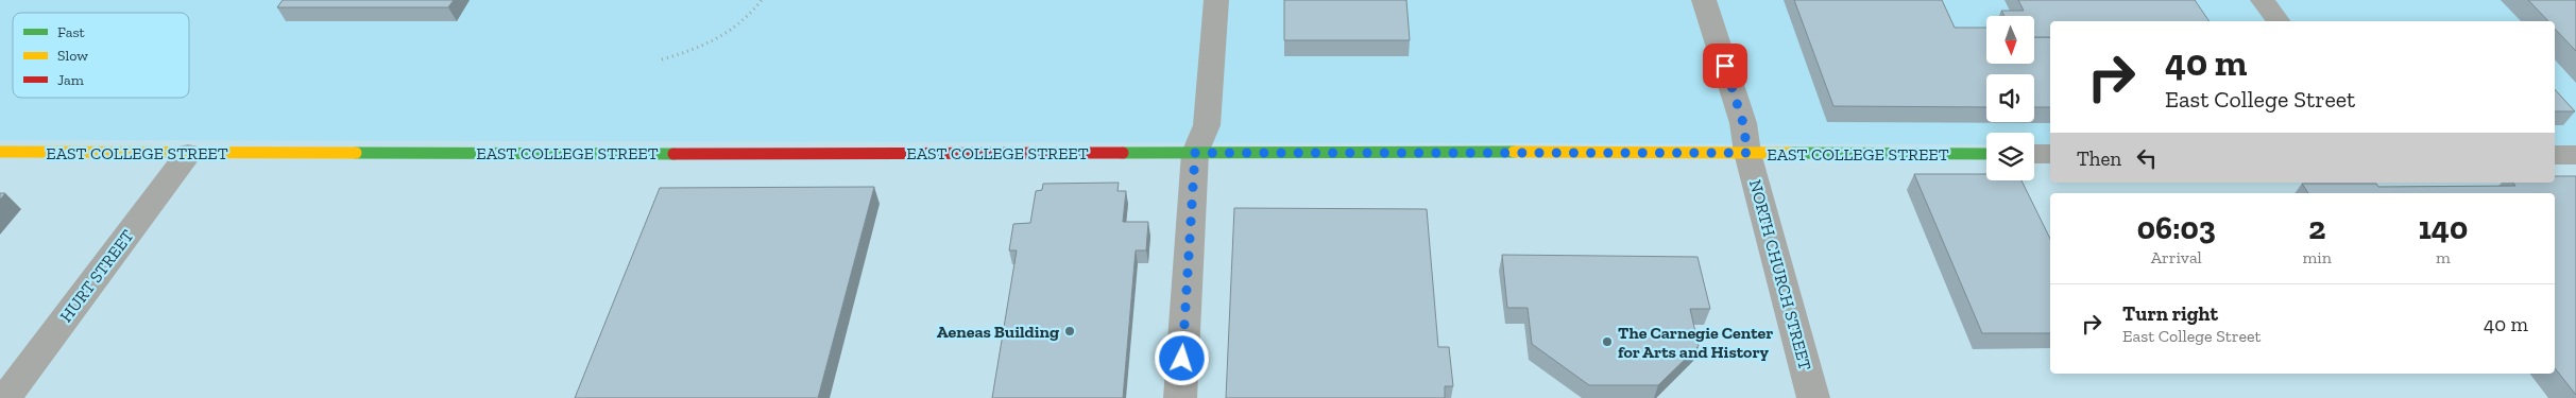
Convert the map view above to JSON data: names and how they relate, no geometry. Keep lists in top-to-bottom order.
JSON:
{
  "streets": {
    "street": ["EAST COLLEGE STREET", "NORTH CHURCH STREET", "HURT STREET"]
  },
  "crossings": [
    ["EAST COLLEGE STREET", "NORTH CHURCH STREET"],
    ["EAST COLLEGE STREET", "HURT STREET"]
  ],
  "places": ["Aeneas Building", "The Carnegie Center for Arts and History"],
  "legend": ["Fast", "Slow", "Jam"],
  "north": "bottom",
  "page": {
    "turn": ["40 m", "East College Street"],
    "then": "Then",
    "eta": [
      "06:03",
      "Arrival",
      "2",
      "min",
      "140",
      "m"
    ],
    "list": [
      {
        "name": "Turn right",
        "note": "East College Street",
        "value": "40 m"
      }
    ]
  }
}
